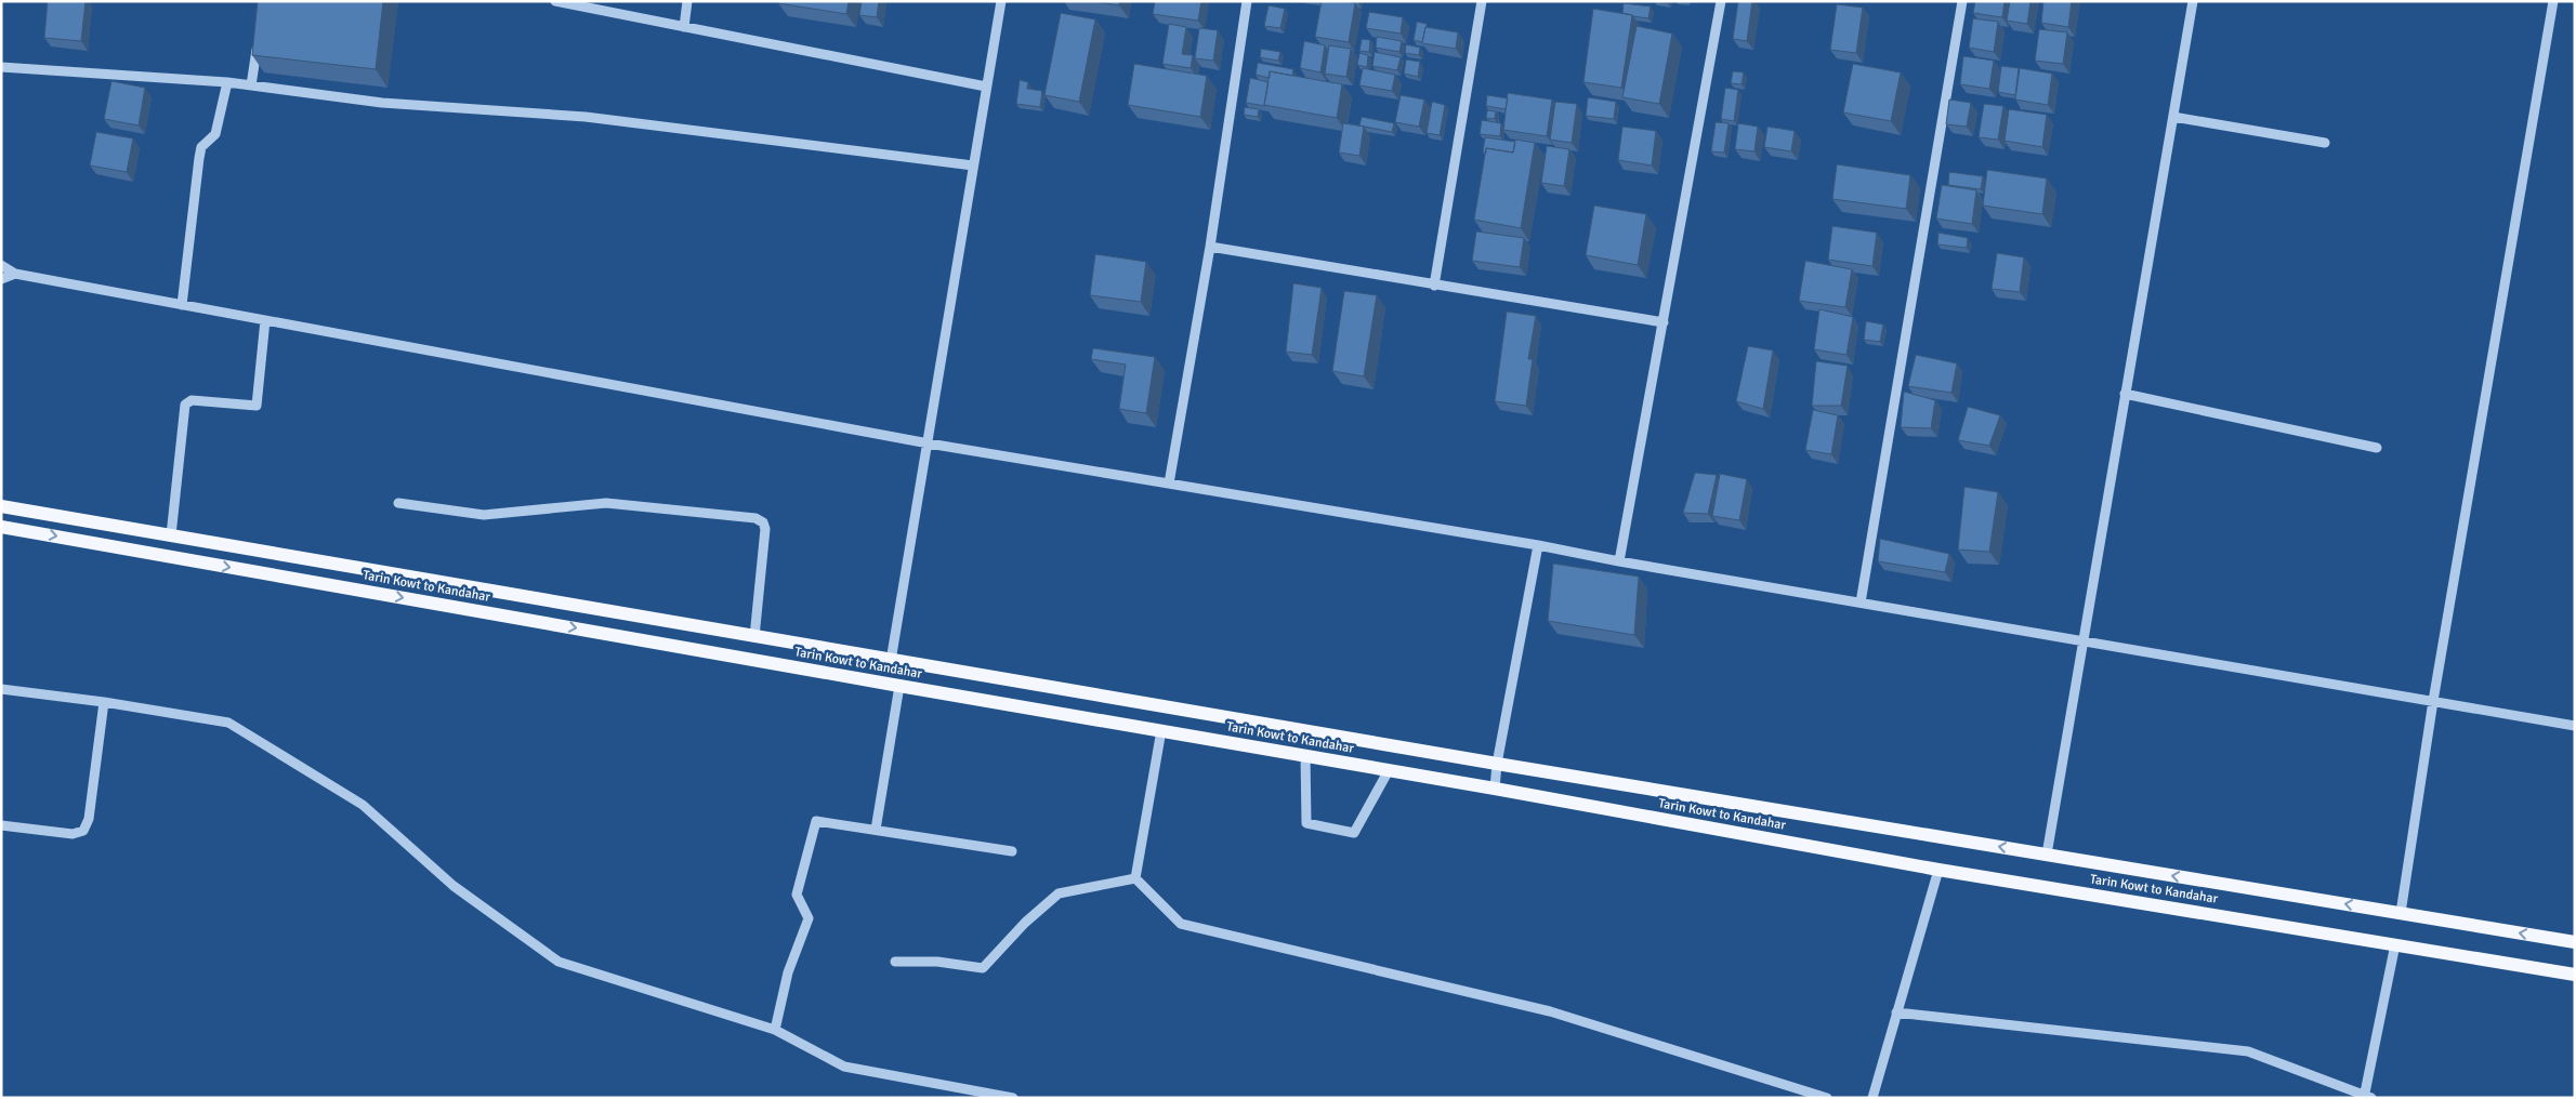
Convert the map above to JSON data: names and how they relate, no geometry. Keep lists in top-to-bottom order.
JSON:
{
  "streets": {
    "main road": ["Tarin Kowt to Kandahar"]
  }
}
